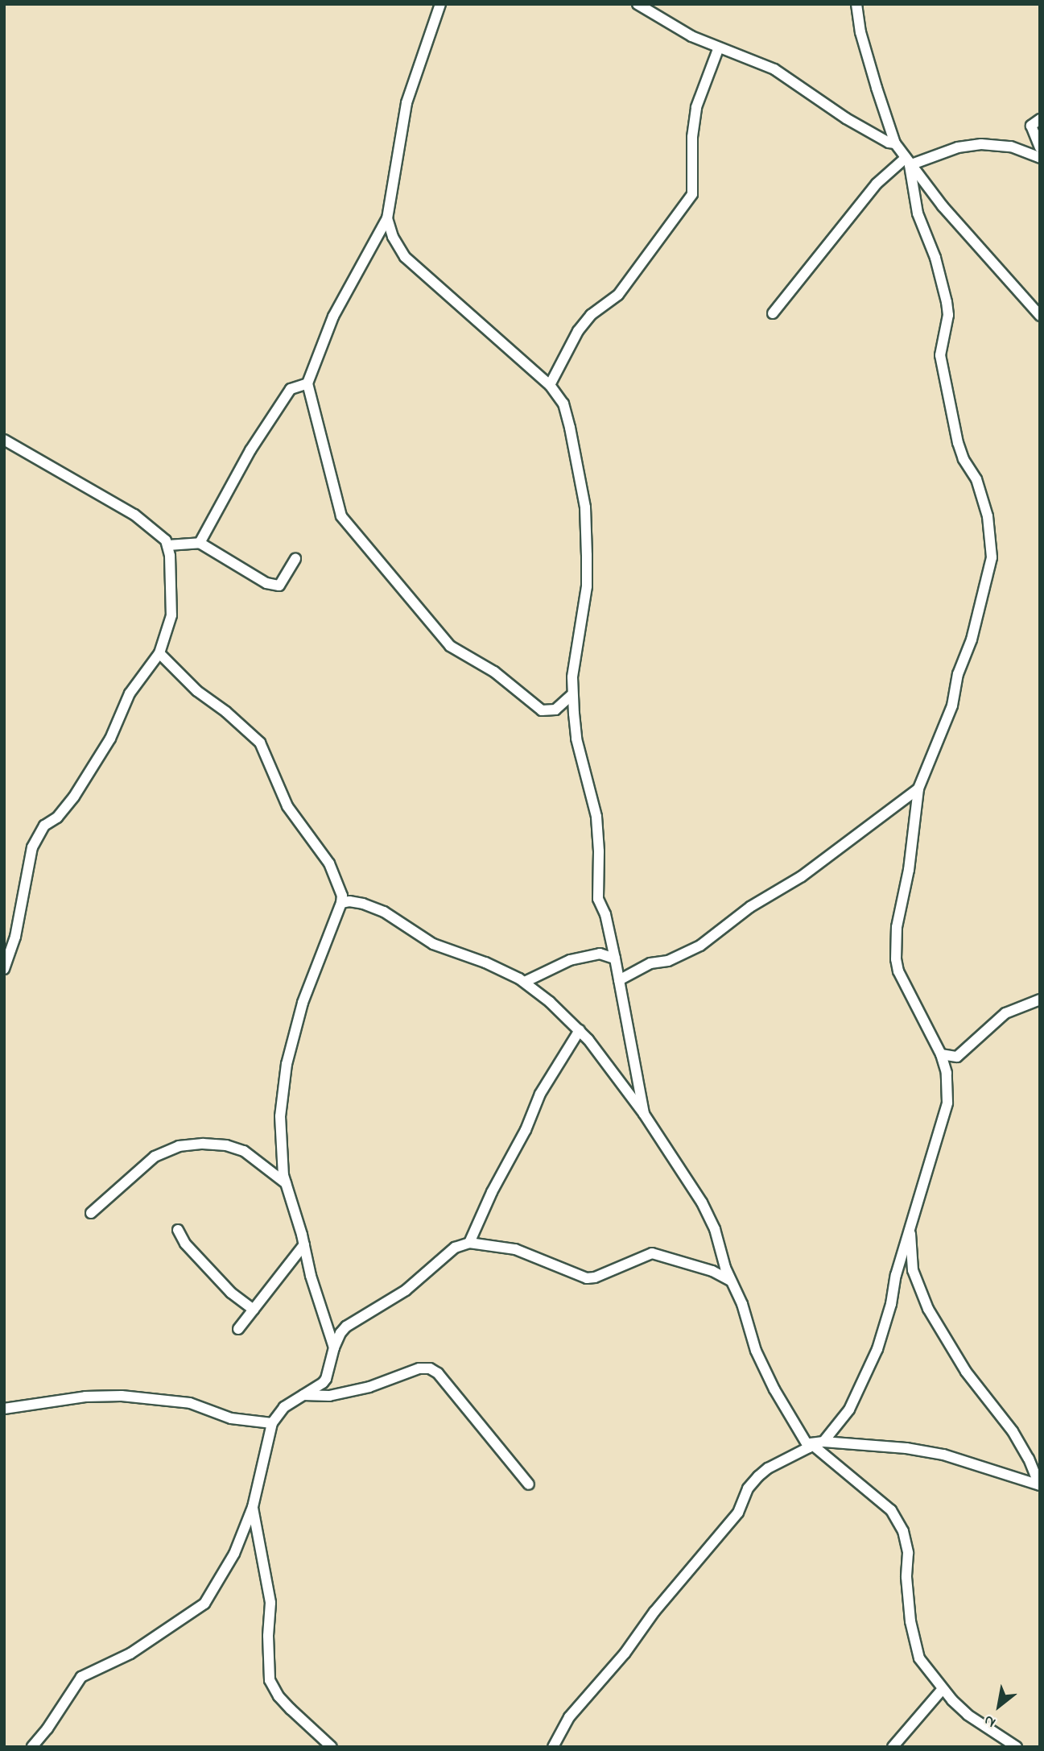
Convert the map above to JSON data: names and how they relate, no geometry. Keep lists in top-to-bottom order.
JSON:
{
  "north": "bottom left"
}
